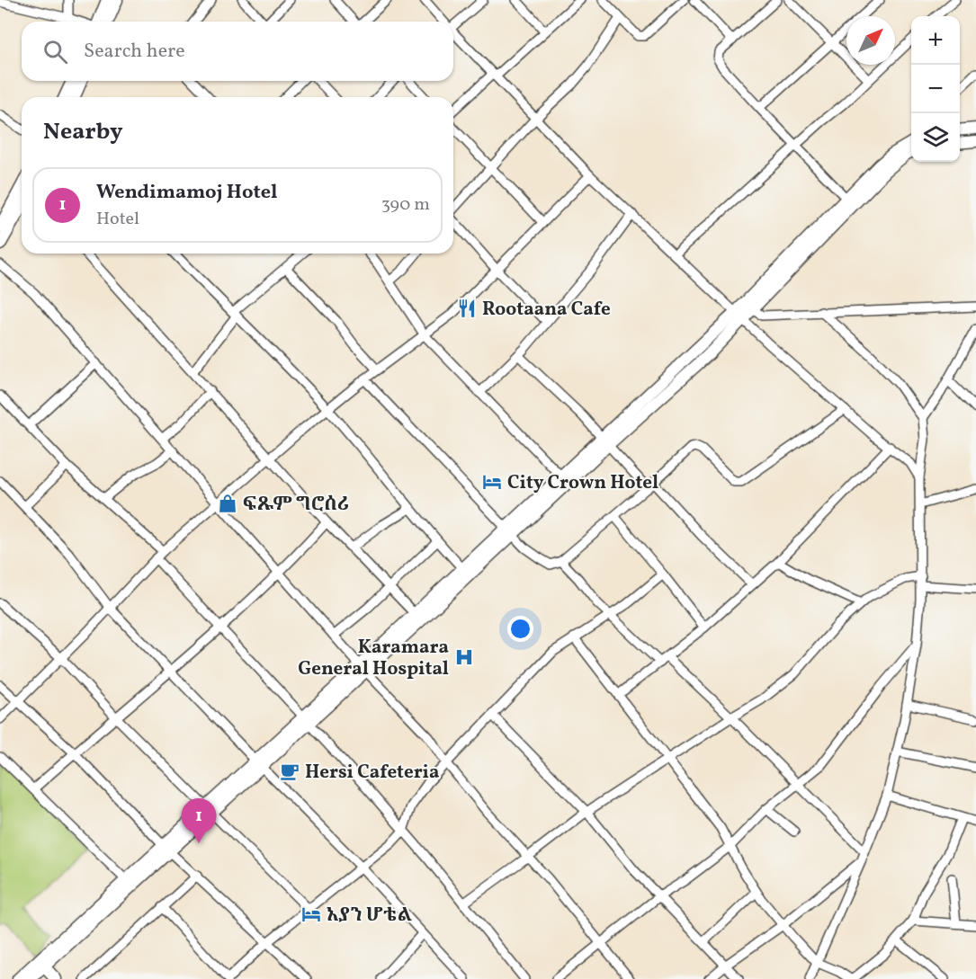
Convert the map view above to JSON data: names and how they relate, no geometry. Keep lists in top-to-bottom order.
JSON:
{
  "places": {
    "restaurant": ["Rootaana Cafe"],
    "hotel": ["City Crown Hotel", "አያን ሆቴል"],
    "shop": ["ፍጹም ግሮሰሪ"],
    "hospital": ["Karamara General Hospital"],
    "cafe": ["Hersi Cafeteria"]
  },
  "north": "top right",
  "page": {
    "map_buttons": ["+", "−"],
    "search": "Search here",
    "heading": "Nearby",
    "list": [
      {
        "mark": "1",
        "name": "Wendimamoj Hotel",
        "note": "Hotel",
        "value": "390 m"
      }
    ],
    "pins": "1"
  }
}
